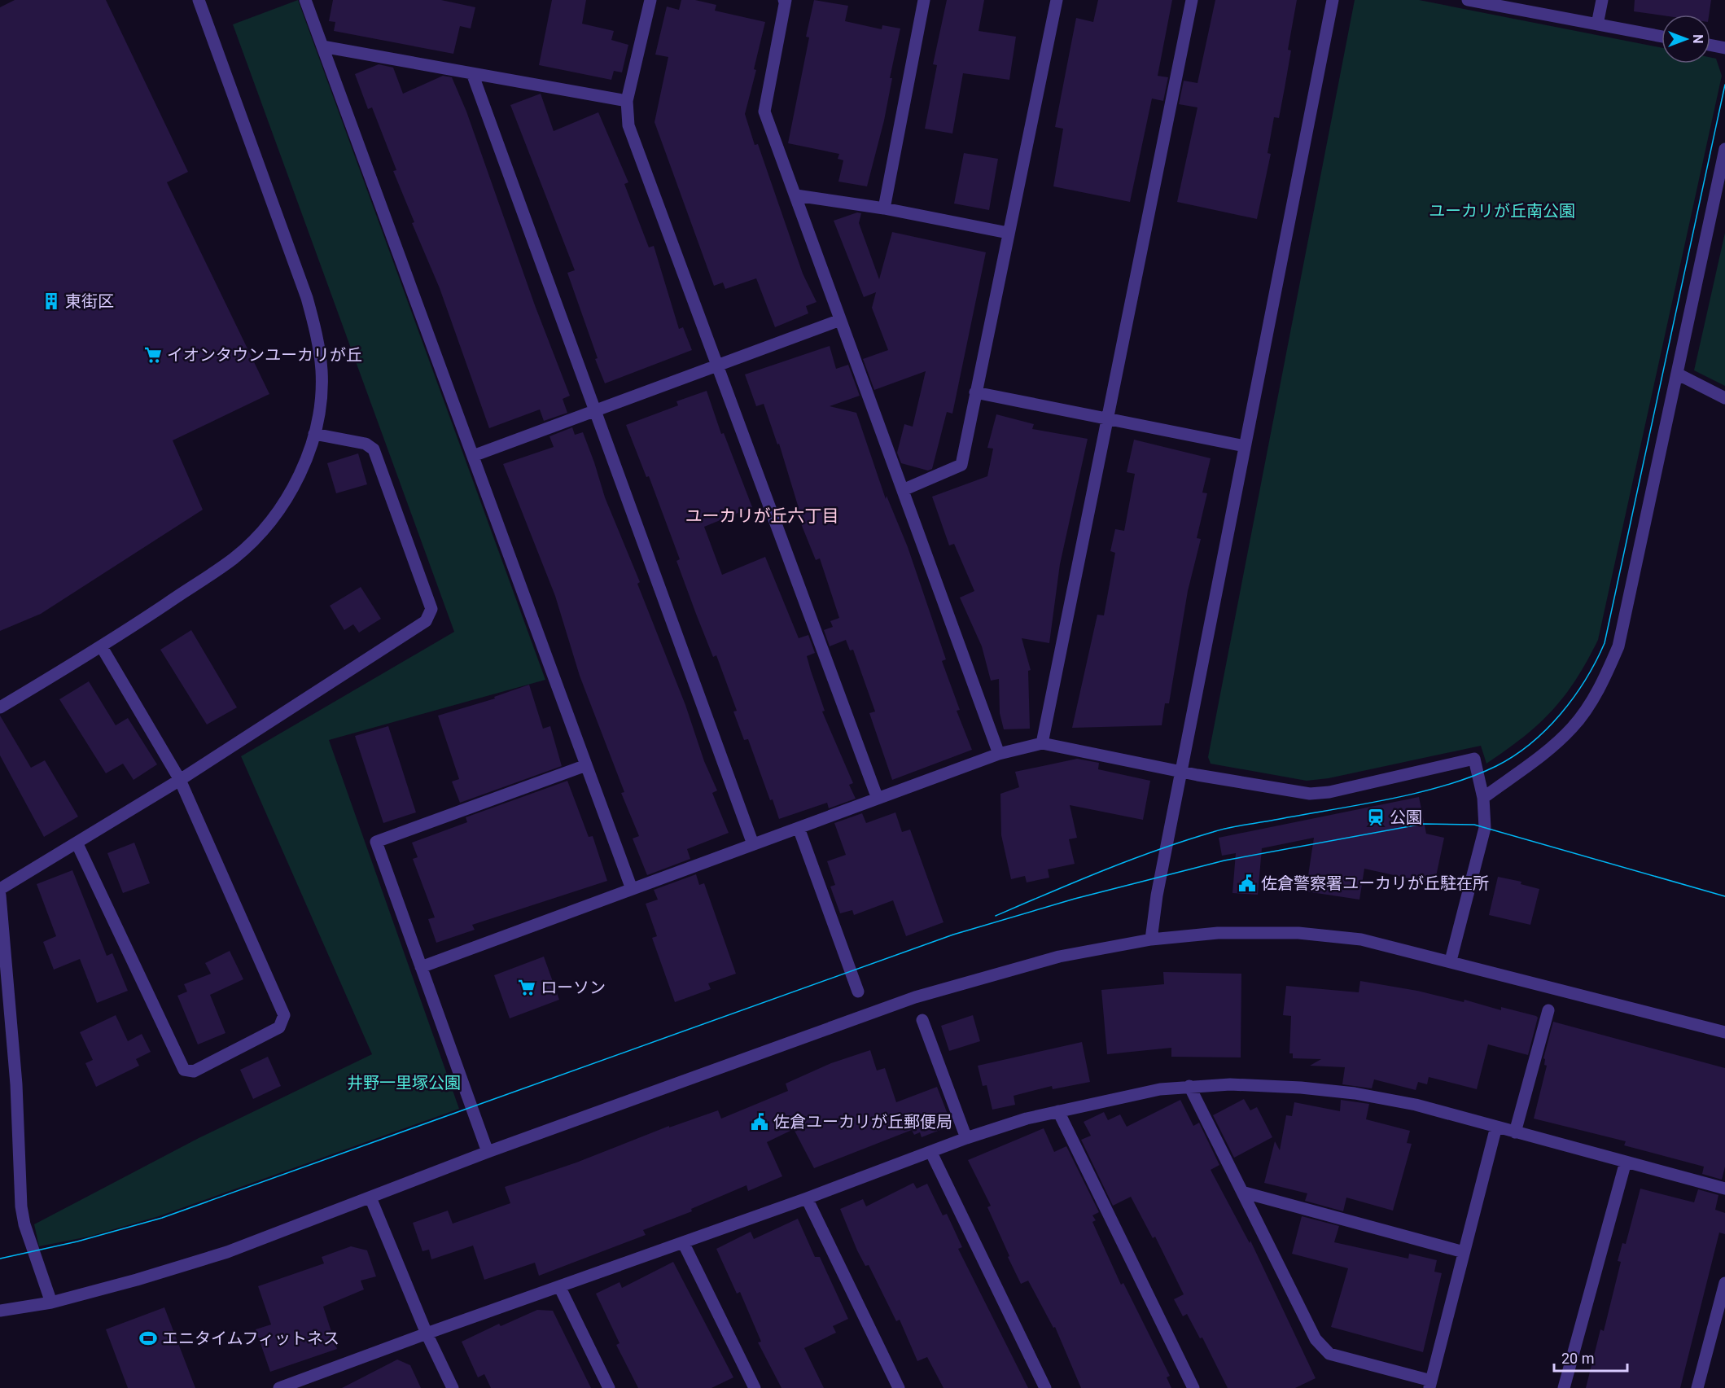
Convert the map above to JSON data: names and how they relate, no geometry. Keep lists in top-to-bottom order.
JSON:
{
  "districts": ["ユーカリが丘六丁目"],
  "parks": ["ユーカリが丘南公園", "井野一里塚公園"],
  "places": {
    "building": ["東街区"],
    "supermarket": ["イオンタウンユーカリが丘", "ローソン"],
    "station": ["公園"],
    "public building": ["佐倉警察署ユーカリが丘駐在所", "佐倉ユーカリが丘郵便局"],
    "sports": ["エニタイムフィットネス"]
  },
  "scale_bar": "20 m",
  "north": "right"
}
